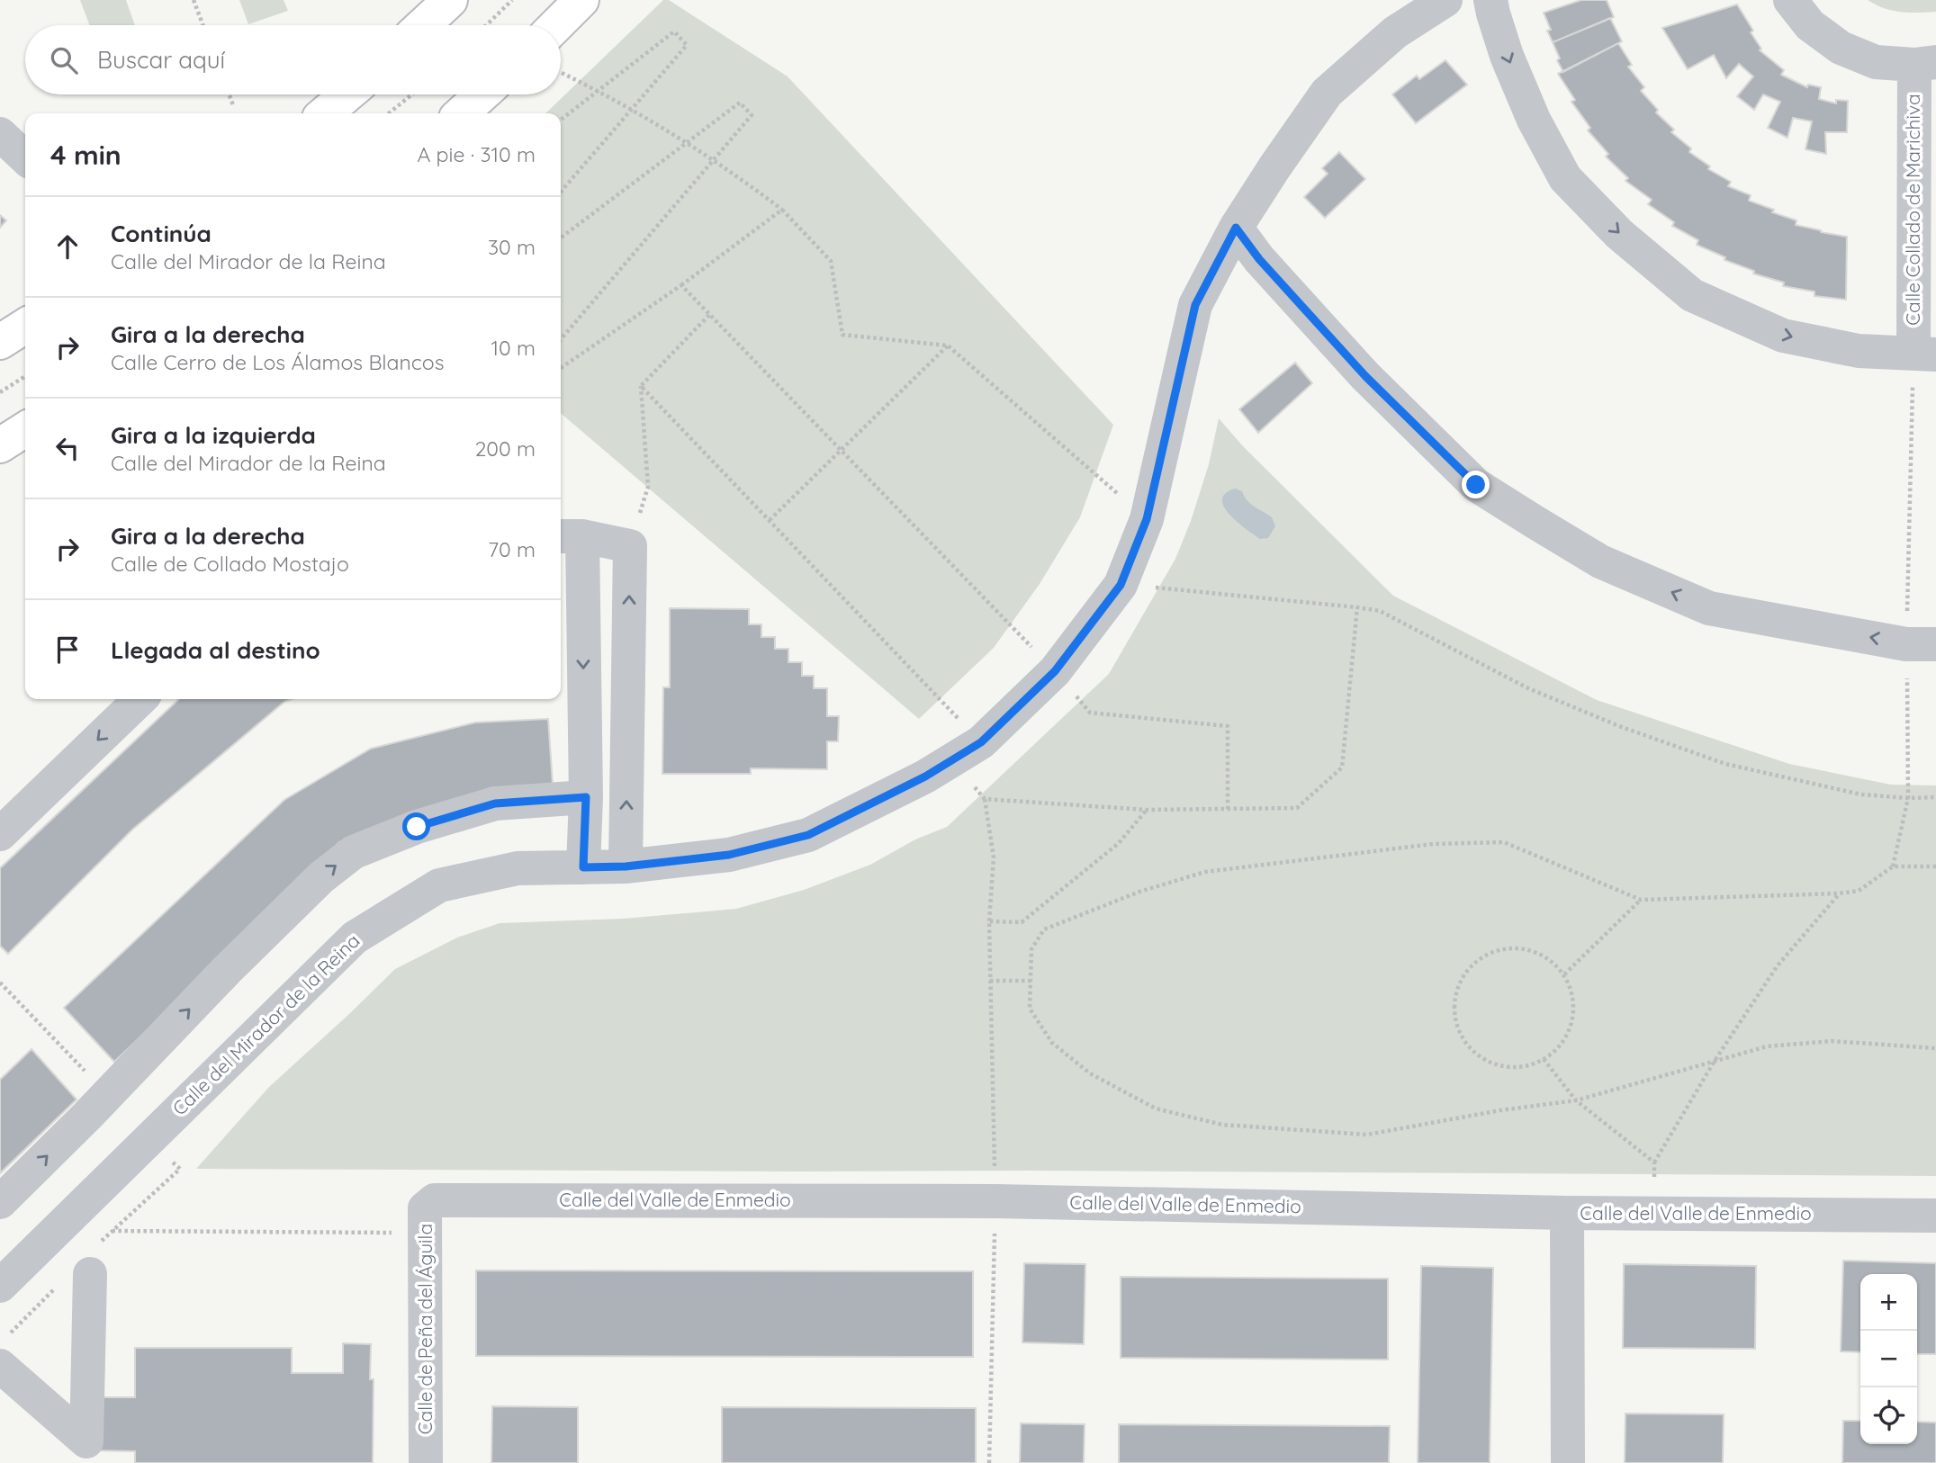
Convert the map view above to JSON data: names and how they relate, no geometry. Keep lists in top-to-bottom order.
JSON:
{
  "streets": {
    "street": [
      "Calle Collado de Marichiva",
      "Calle del Mirador de la Reina",
      "Calle del Valle de Enmedio",
      "Calle de Peña del Águila"
    ]
  },
  "crossings": [
    ["Calle del Valle de Enmedio", "Calle de Peña del Águila"]
  ],
  "page": {
    "search": "Buscar aquí",
    "heading": ["4 min", "A pie · 310 m"],
    "list": [
      ["Continúa", "Calle del Mirador de la Reina", "30 m"],
      ["Gira a la derecha", "Calle Cerro de Los Álamos Blancos", "10 m"],
      ["Gira a la izquierda", "Calle del Mirador de la Reina", "200 m"],
      ["Gira a la derecha", "Calle de Collado Mostajo", "70 m"],
      "Llegada al destino"
    ],
    "map_buttons": ["+", "−"]
  }
}
